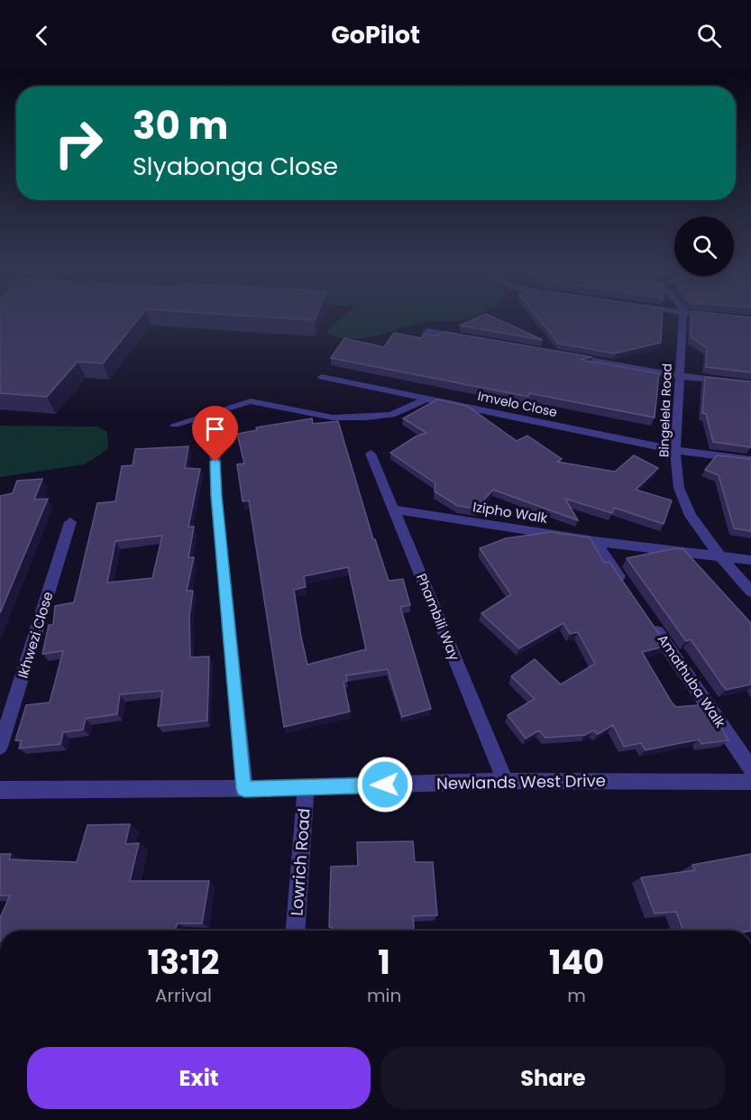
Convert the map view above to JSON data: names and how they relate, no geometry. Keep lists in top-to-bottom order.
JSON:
{
  "streets": {
    "street": [
      "Imvelo Close",
      "Bingelela Road",
      "Izipho Walk",
      "Phambili Way",
      "Ikhwezi Close",
      "Amathuba Walk",
      "Newlands West Drive",
      "Lowrich Road"
    ]
  },
  "crossings": [
    ["Imvelo Close", "Bingelela Road"],
    ["Bingelela Road", "Izipho Walk"],
    ["Izipho Walk", "Phambili Way"],
    ["Phambili Way", "Newlands West Drive"],
    ["Newlands West Drive", "Lowrich Road"]
  ],
  "page": {
    "header": "GoPilot",
    "turn": ["30 m", "Slyabonga Close"],
    "eta": [
      "13:12",
      "Arrival",
      "1",
      "min",
      "140",
      "m"
    ],
    "buttons": ["Exit", "Share"]
  }
}
